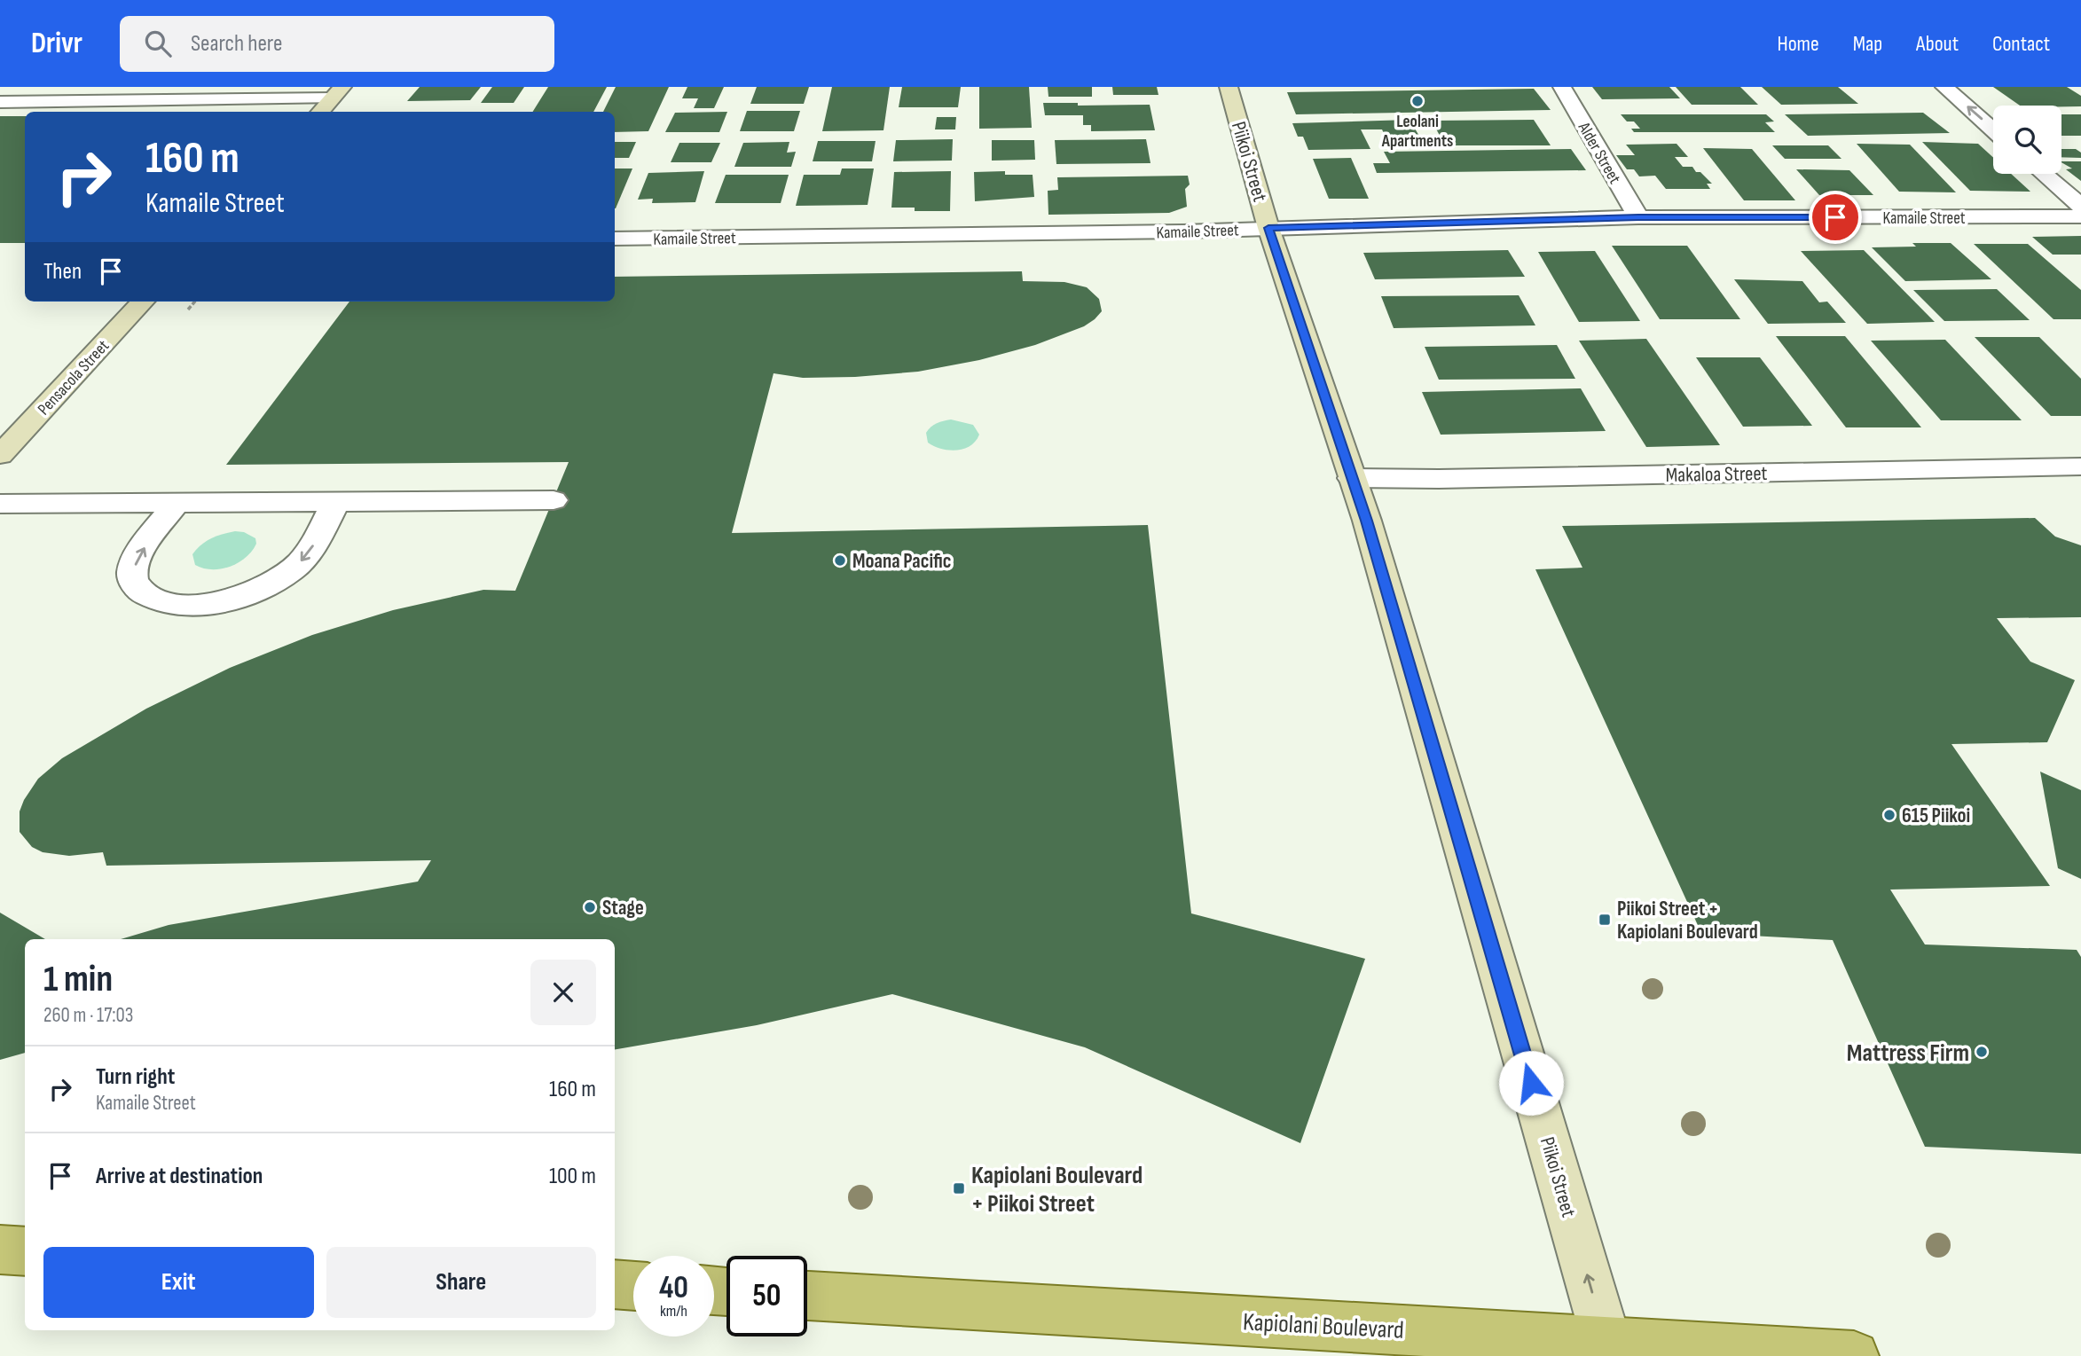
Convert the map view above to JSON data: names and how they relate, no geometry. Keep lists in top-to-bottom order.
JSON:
{
  "streets": {
    "main road": ["Piikoi Street", "Pensacola Street", "Kapiolani Boulevard"],
    "street": ["Alder Street", "Kamaile Street", "Makaloa Street"]
  },
  "crossings": [
    ["Alder Street", "Kamaile Street"],
    ["Piikoi Street", "Kamaile Street"],
    ["Piikoi Street", "Makaloa Street"],
    ["Piikoi Street", "Kapiolani Boulevard"]
  ],
  "one_way": ["Piikoi Street"],
  "places": {
    "other": [
      "Leolani Apartments",
      "Moana Pacific",
      "615 Piikoi",
      "Stage",
      "Mattress Firm"
    ],
    "transit": ["Piikoi Street + Kapiolani Boulevard", "Kapiolani Boulevard + Piikoi Street"]
  },
  "page": {
    "header": "Drivr",
    "search": "Search here",
    "nav": [
      "Home",
      "Map",
      "About",
      "Contact"
    ],
    "turn": ["160 m", "Kamaile Street"],
    "then": "Then",
    "heading": ["1 min", "260 m · 17:03"],
    "list": [
      {
        "name": "Turn right",
        "note": "Kamaile Street",
        "value": "160 m"
      },
      {
        "name": "Arrive at destination",
        "value": "100 m"
      }
    ],
    "buttons": ["Exit", "Share"],
    "speed": "40 km/h",
    "limit": "50"
  }
}
